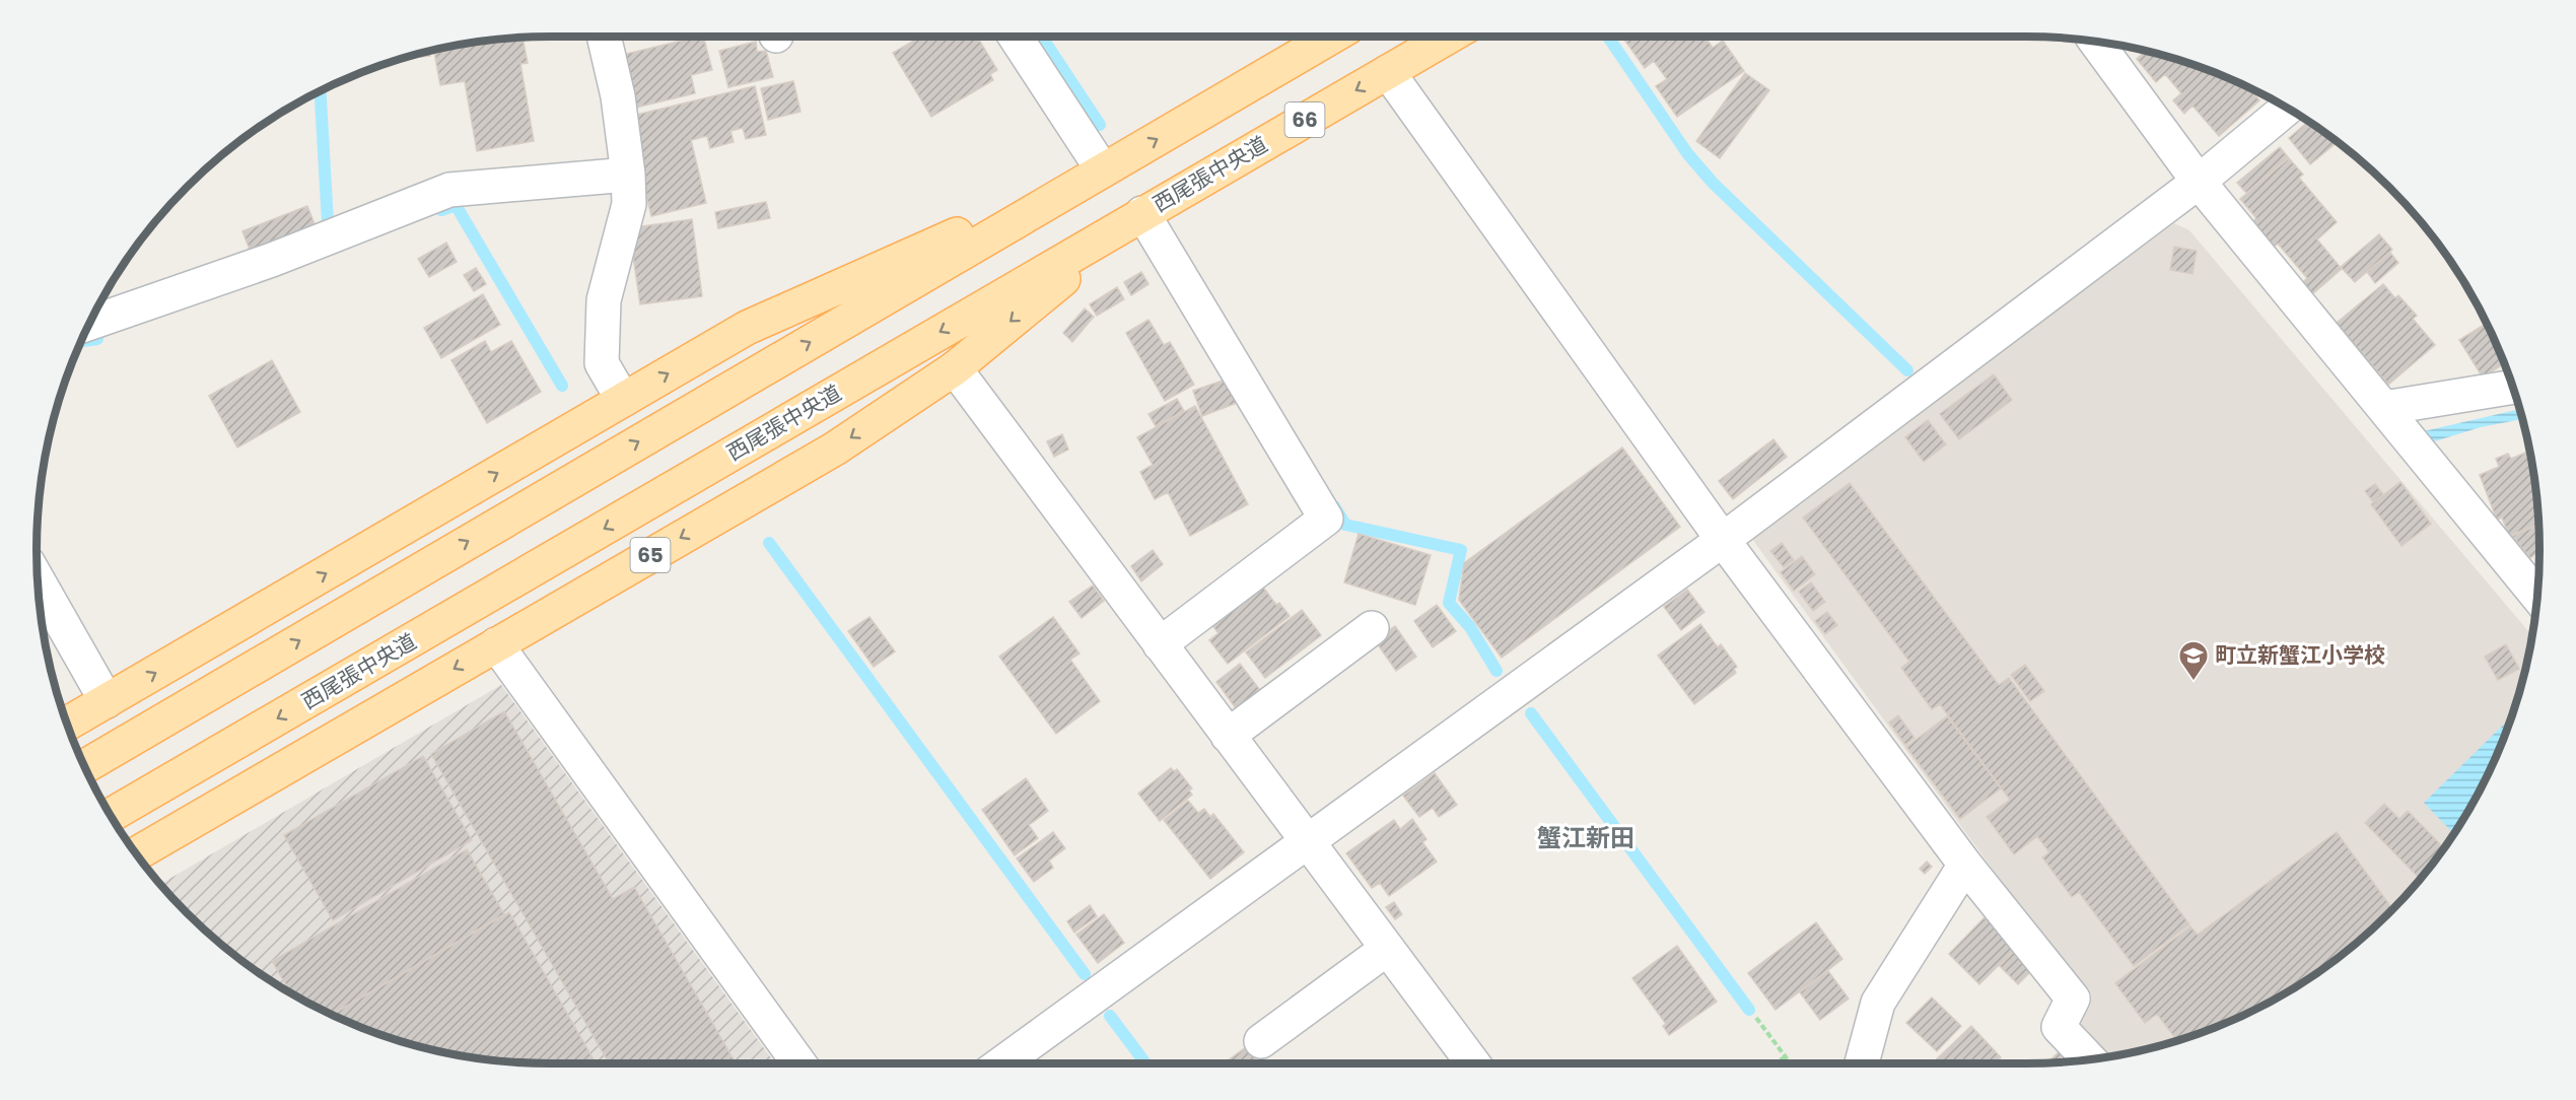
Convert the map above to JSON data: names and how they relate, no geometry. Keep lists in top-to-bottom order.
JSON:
{
  "streets": {
    "main road": ["66", "西尾張中央道", "65"]
  },
  "crossings": [
    ["西尾張中央道", "65"]
  ],
  "districts": ["蟹江新田"],
  "places": {
    "school or university": ["町立新蟹江小学校"]
  }
}
